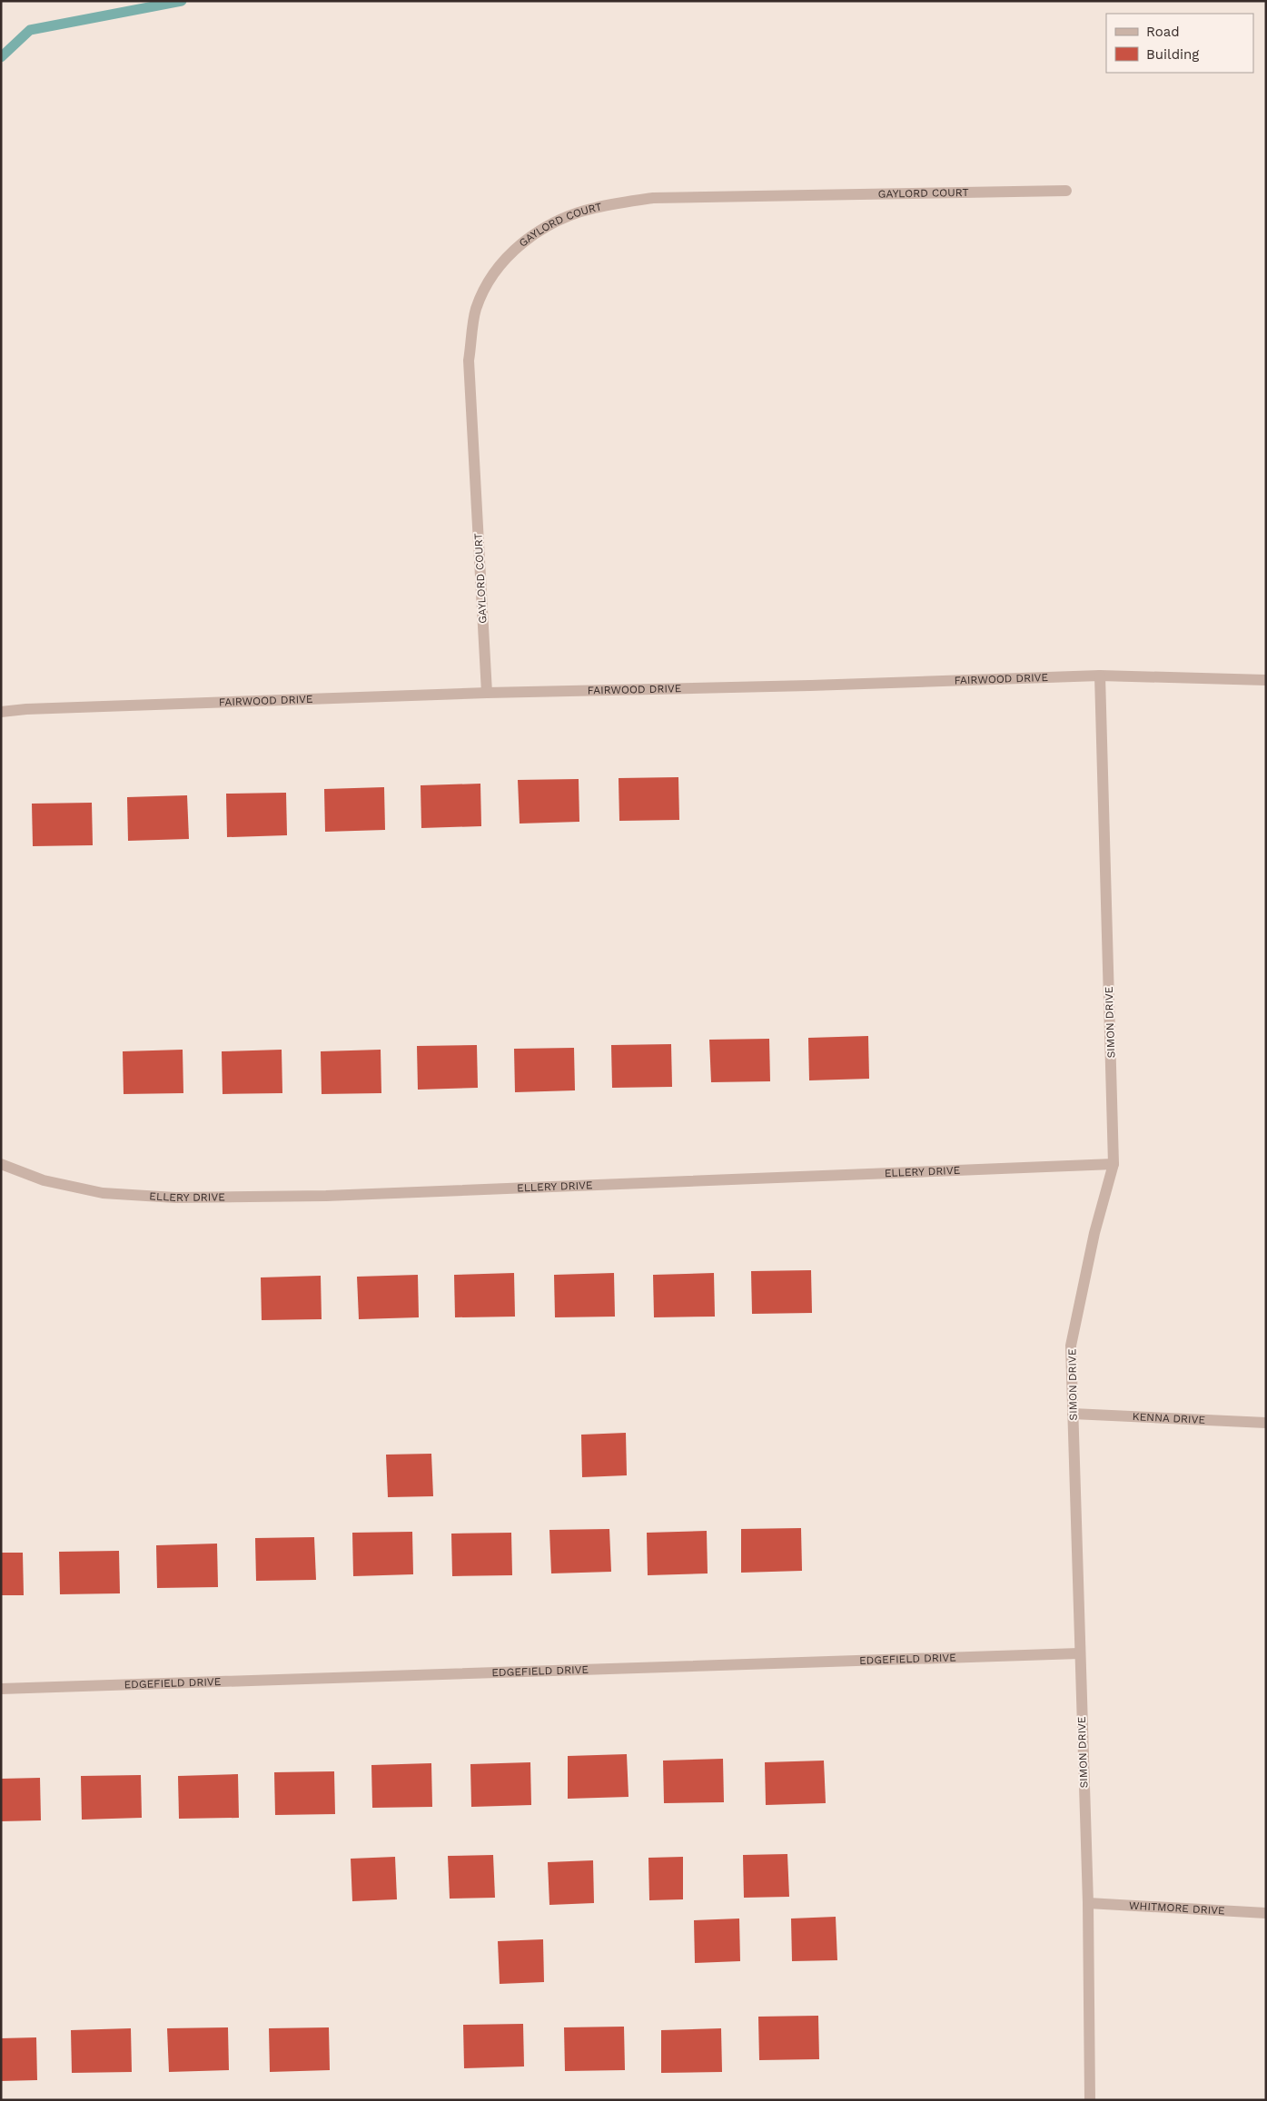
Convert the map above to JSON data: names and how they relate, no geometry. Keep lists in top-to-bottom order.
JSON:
{
  "streets": {
    "street": [
      "GAYLORD COURT",
      "FAIRWOOD DRIVE",
      "SIMON DRIVE",
      "ELLERY DRIVE",
      "KENNA DRIVE",
      "EDGEFIELD DRIVE",
      "WHITMORE DRIVE"
    ]
  },
  "crossings": [
    ["GAYLORD COURT", "FAIRWOOD DRIVE"],
    ["FAIRWOOD DRIVE", "SIMON DRIVE"],
    ["SIMON DRIVE", "ELLERY DRIVE"],
    ["SIMON DRIVE", "KENNA DRIVE"],
    ["SIMON DRIVE", "EDGEFIELD DRIVE"],
    ["SIMON DRIVE", "WHITMORE DRIVE"]
  ],
  "legend": ["Road", "Building"]
}
